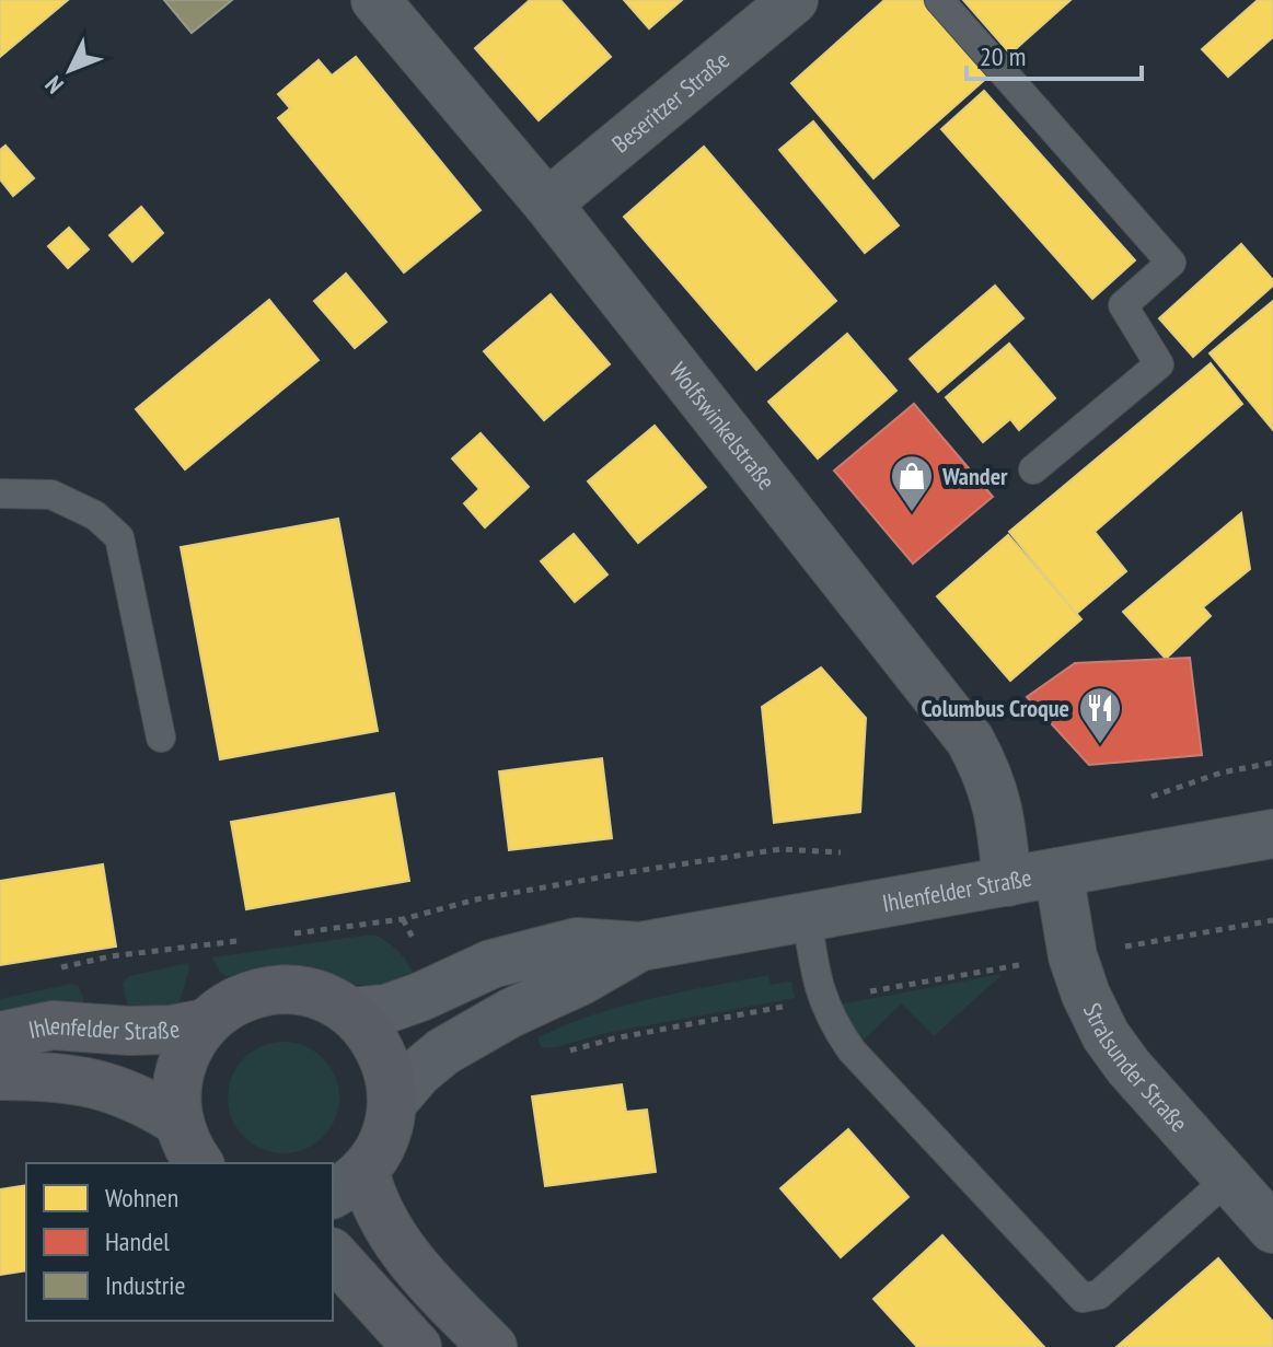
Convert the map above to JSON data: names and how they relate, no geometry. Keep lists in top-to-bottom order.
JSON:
{
  "streets": {
    "main road": ["Ihlenfelder Straße"],
    "street": ["Beseritzer Straße", "Wolfswinkelstraße", "Stralsunder Straße"]
  },
  "crossings": [
    ["Beseritzer Straße", "Wolfswinkelstraße"],
    ["Wolfswinkelstraße", "Ihlenfelder Straße"],
    ["Ihlenfelder Straße", "Stralsunder Straße"]
  ],
  "places": {
    "shop": ["Wander"],
    "restaurant": ["Columbus Croque"]
  },
  "legend": ["Wohnen", "Handel", "Industrie"],
  "scale_bar": "20 m",
  "north": "bottom left"
}
